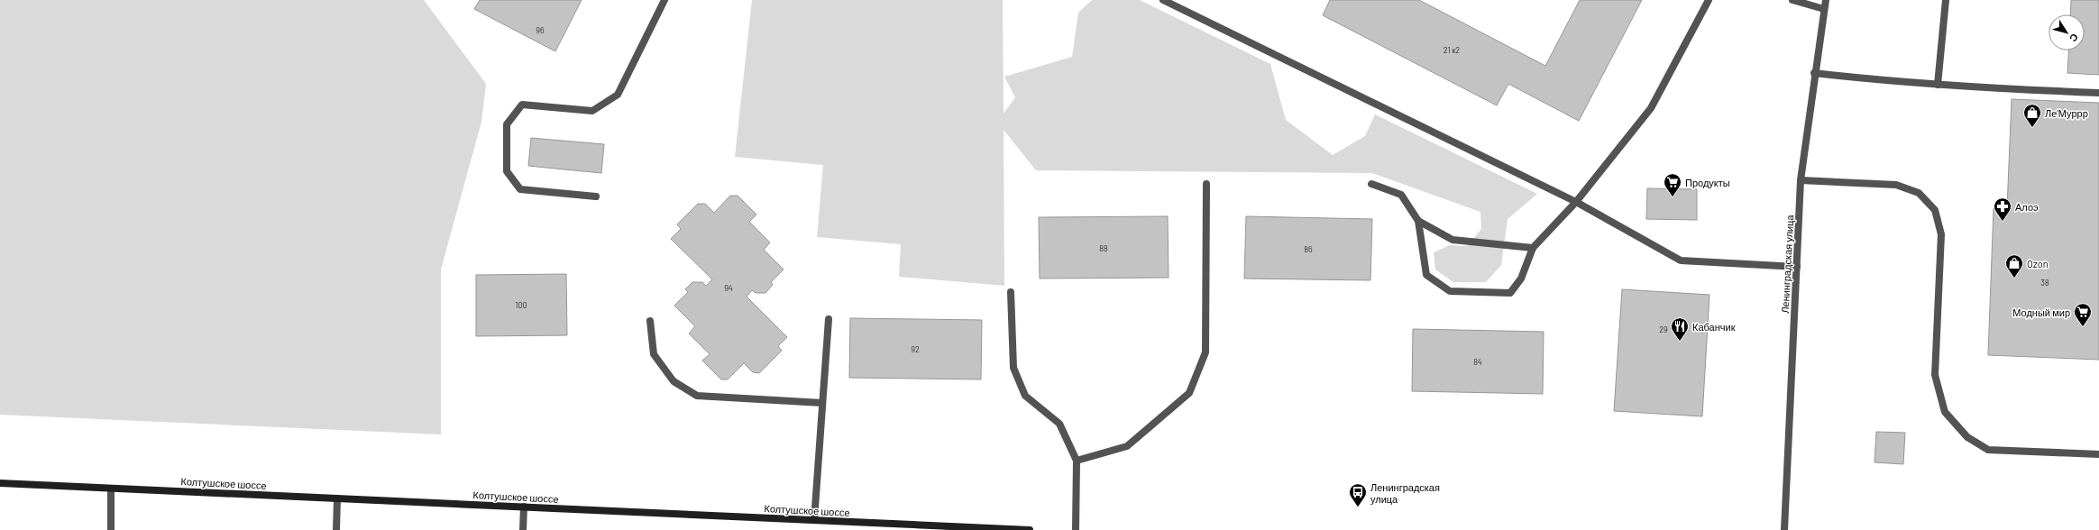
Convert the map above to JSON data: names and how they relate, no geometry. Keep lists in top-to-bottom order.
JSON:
{
  "streets": {
    "main road": ["Колтушское шоссе"],
    "street": ["Ленинградская улица"]
  },
  "places": {
    "shop": ["Ле'Муррр", "Ozon"],
    "supermarket": ["Продукты", "Модный мир"],
    "pharmacy": ["Алоэ"],
    "restaurant": ["Кабанчик"],
    "bus stop": ["Ленинградская улица"]
  },
  "house_numbers": [
    "96",
    "21 к2",
    "88",
    "86",
    "38",
    "94",
    "100",
    "29",
    "92",
    "84"
  ],
  "north": "bottom right"
}
